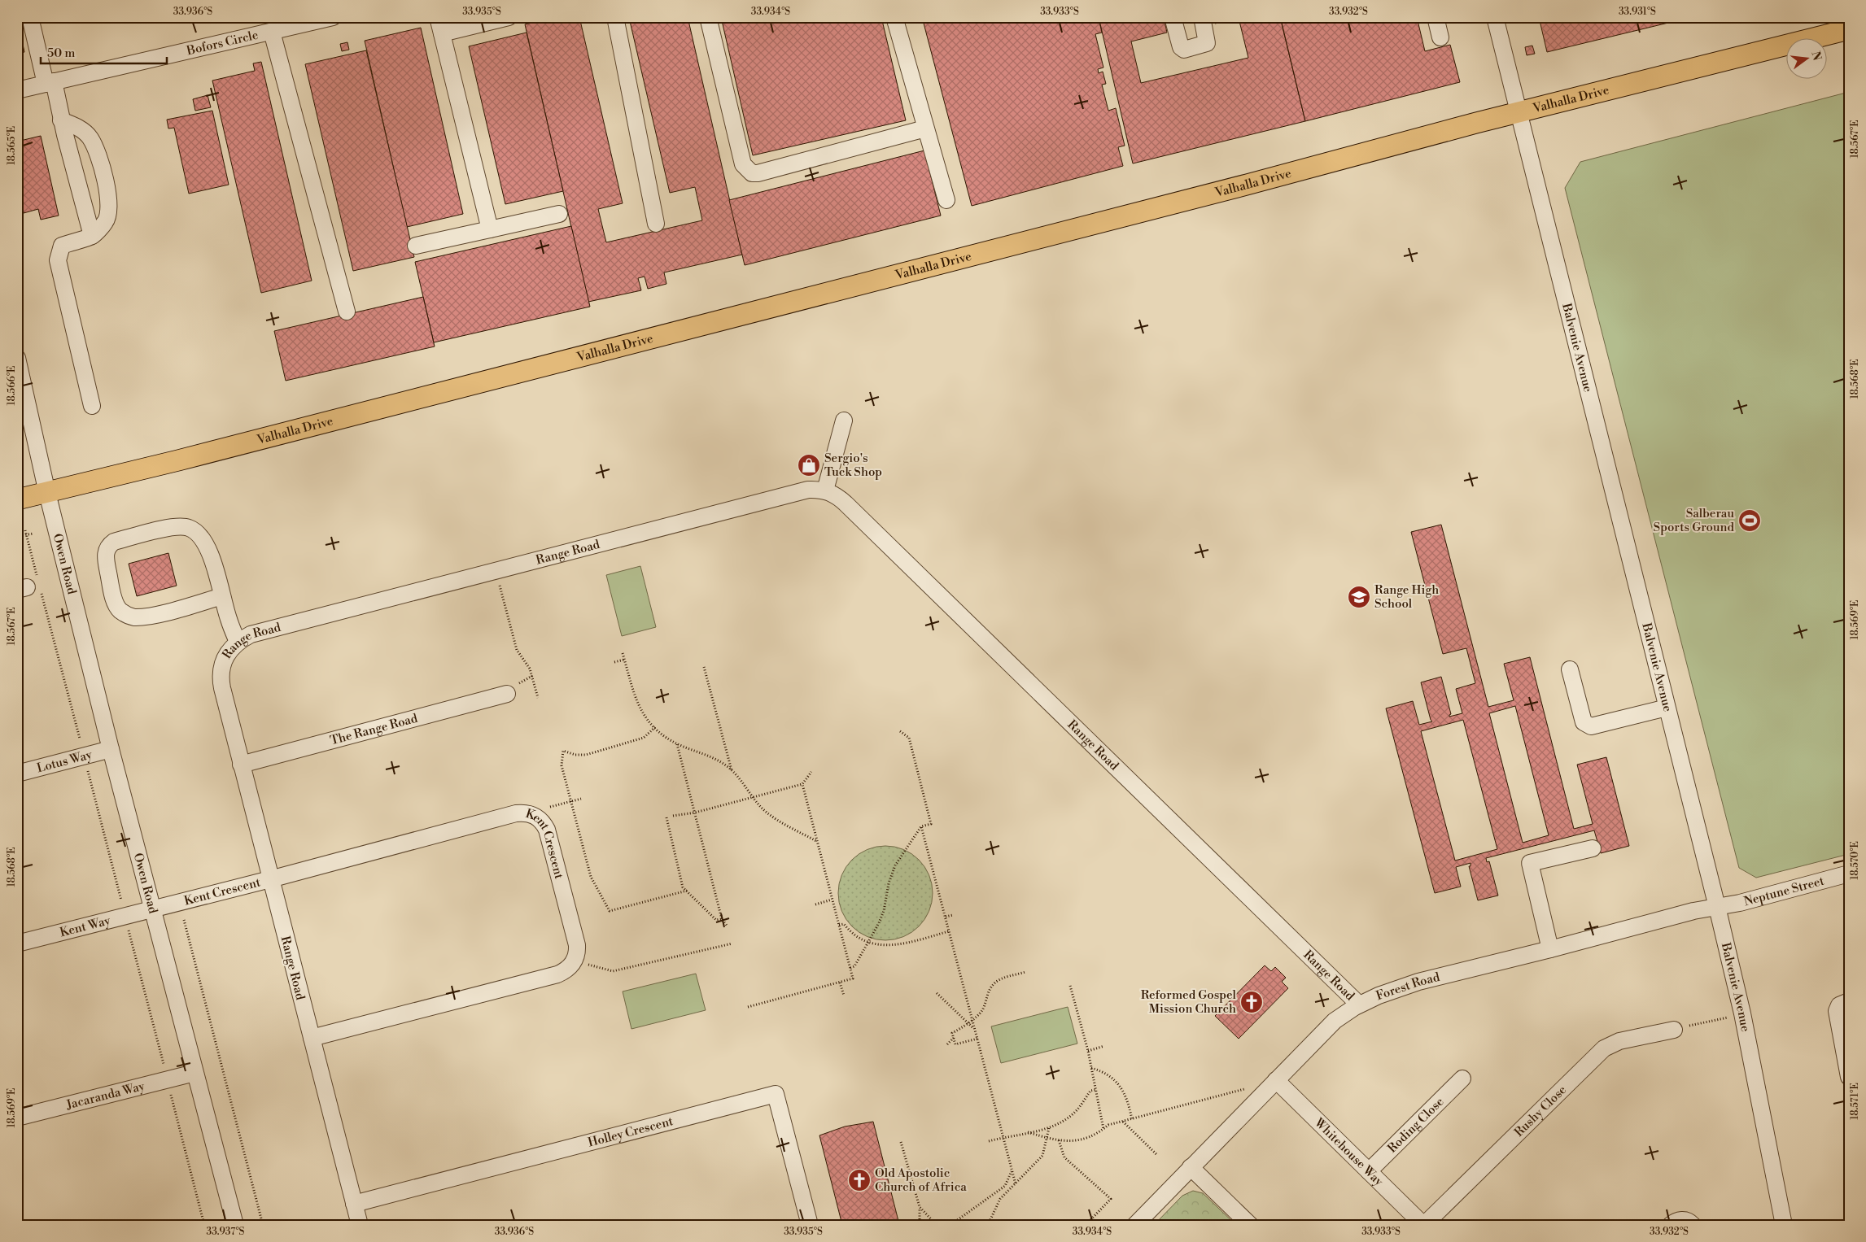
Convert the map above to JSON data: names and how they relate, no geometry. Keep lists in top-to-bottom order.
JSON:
{
  "streets": {
    "main road": ["Valhalla Drive"],
    "street": [
      "Bofors Circle",
      "Balvenie Avenue",
      "Range Road",
      "Owen Road",
      "The Range Road",
      "Lotus Way",
      "Kent Crescent",
      "Neptune Street",
      "Kent Way",
      "Forest Road",
      "Jacaranda Way",
      "Rushy Close",
      "Roding Close",
      "Holley Crescent",
      "Whitehouse Way"
    ]
  },
  "crossings": [
    ["Valhalla Drive", "Balvenie Avenue"],
    ["Valhalla Drive", "Owen Road"],
    ["Balvenie Avenue", "Neptune Street"],
    ["Balvenie Avenue", "Forest Road"],
    ["Range Road", "The Range Road"],
    ["Range Road", "Kent Crescent"],
    ["Range Road", "Forest Road"],
    ["Range Road", "Holley Crescent"],
    ["Owen Road", "Lotus Way"],
    ["Owen Road", "Kent Crescent"],
    ["Owen Road", "Kent Way"],
    ["Owen Road", "Jacaranda Way"],
    ["Kent Crescent", "Kent Way"],
    ["Neptune Street", "Forest Road"],
    ["Forest Road", "Whitehouse Way"],
    ["Rushy Close", "Whitehouse Way"],
    ["Roding Close", "Whitehouse Way"]
  ],
  "places": {
    "shop": ["Sergio's Tuck Shop"],
    "sports": ["Salberau Sports Ground"],
    "school or university": ["Range High School"],
    "church": ["Reformed Gospel Mission Church", "Old Apostolic Church of Africa"]
  },
  "scale_bar": "50 m",
  "north": "right",
  "coordinates": [
    "33.936°S",
    "33.935°S",
    "33.934°S",
    "33.933°S",
    "33.932°S",
    "33.931°S",
    "18.567°E",
    "18.565°E",
    "18.568°E",
    "18.566°E",
    "18.569°E",
    "18.570°E",
    "18.571°E",
    "33.937°S"
  ]
}
